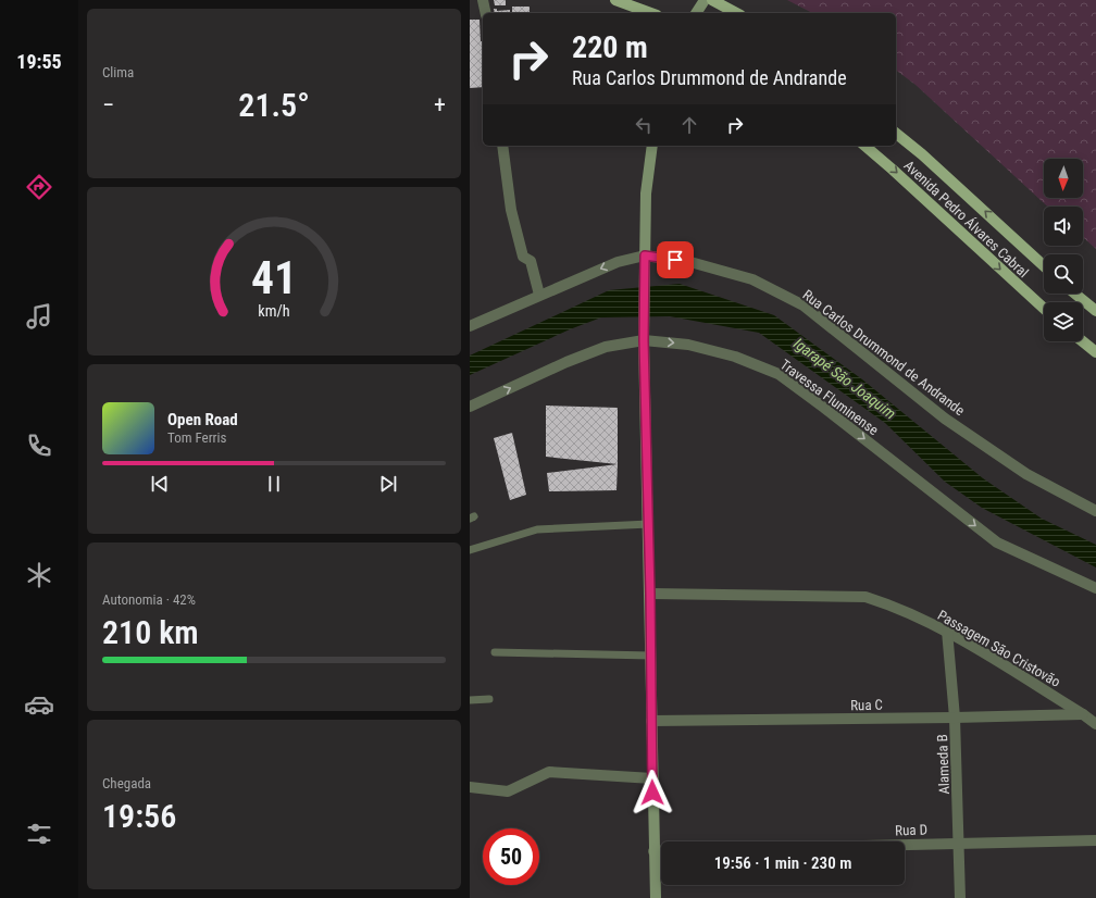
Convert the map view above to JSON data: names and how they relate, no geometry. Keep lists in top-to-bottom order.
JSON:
{
  "streets": {
    "main road": ["Avenida Pedro Álvares Cabral"],
    "street": [
      "Rua Carlos Drummond de Andrande",
      "Travessa Fluminense",
      "Passagem São Cristovão",
      "Rua C",
      "Alameda B",
      "Rua D"
    ]
  },
  "crossings": [
    ["Passagem São Cristovão", "Rua C"],
    ["Passagem São Cristovão", "Alameda B"],
    ["Rua C", "Alameda B"],
    ["Alameda B", "Rua D"]
  ],
  "one_way": ["Travessa Fluminense"],
  "water": ["Igarapé São Joaquim"],
  "north": "bottom",
  "page": {
    "tabs": "19:55",
    "tile": [
      "Clima",
      ["Autonomia · 42%", "210 km"],
      ["Chegada", "19:56"]
    ],
    "turn": ["220 m", "Rua Carlos Drummond de Andrande"],
    "heat": ["−", "21.5°", "+"],
    "song": ["Open Road", "Tom Ferris"],
    "limit": "50",
    "trip": "19:56 · 1 min · 230 m",
    "gauge": ["41", "km/h"]
  }
}
